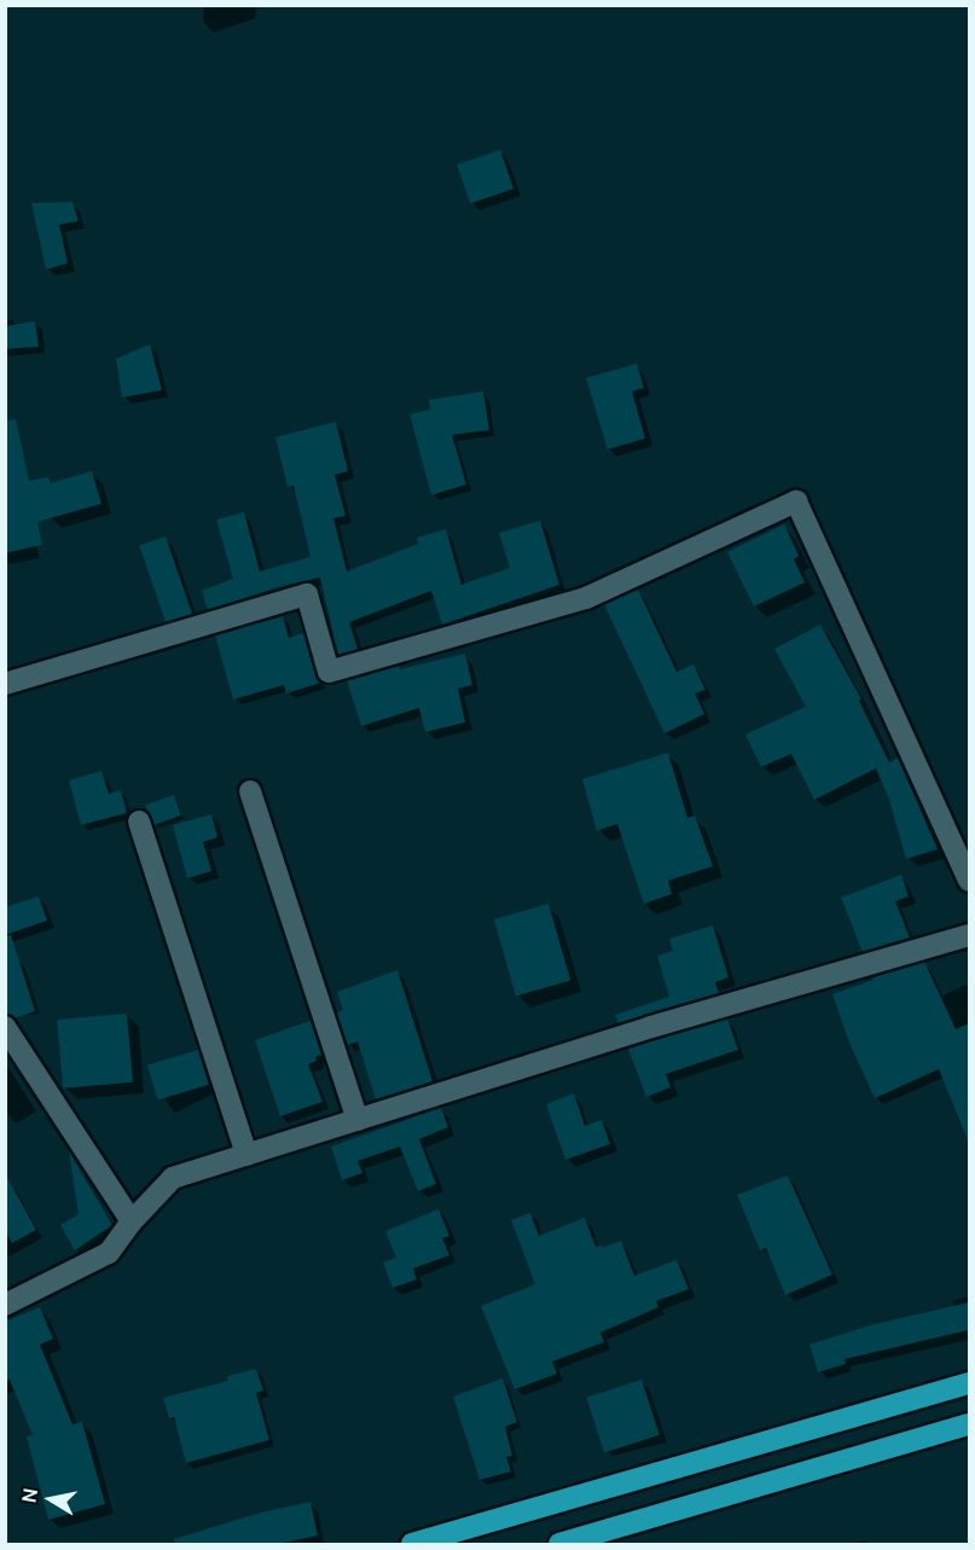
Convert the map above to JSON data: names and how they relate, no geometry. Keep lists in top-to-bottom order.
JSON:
{
  "north": "left"
}
